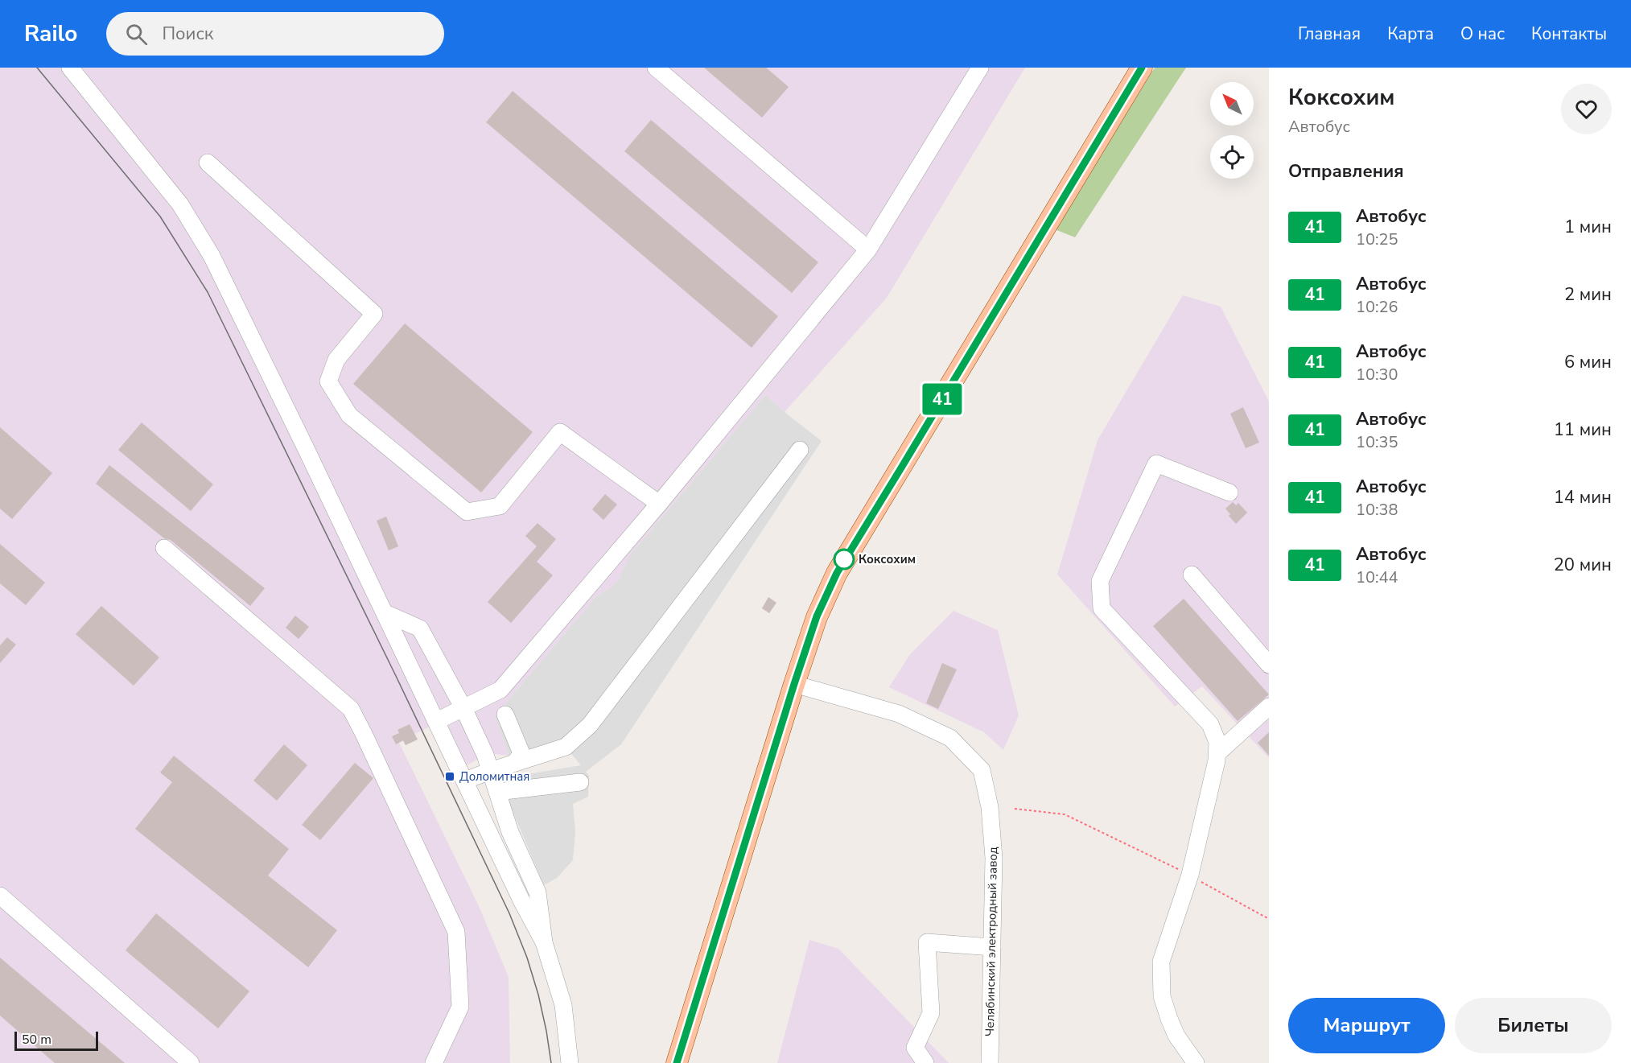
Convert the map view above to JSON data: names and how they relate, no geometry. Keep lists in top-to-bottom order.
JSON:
{
  "streets": {
    "street": ["Челябинский электродный завод"]
  },
  "places": {
    "other": ["Коксохим"],
    "transit": ["Доломитная"]
  },
  "lines": ["bus line 41"],
  "scale_bar": "50 m",
  "north": "top left",
  "page": {
    "header": "Railo",
    "search": "Поиск",
    "nav": [
      "Главная",
      "Карта",
      "О нас",
      "Контакты"
    ],
    "on_map": "41",
    "heading": [
      ["Коксохим", "Автобус"],
      "Отправления"
    ],
    "list": [
      {
        "mark": "41",
        "name": "Автобус",
        "note": "10:25",
        "value": "1 мин"
      },
      {
        "mark": "41",
        "name": "Автобус",
        "note": "10:26",
        "value": "2 мин"
      },
      {
        "mark": "41",
        "name": "Автобус",
        "note": "10:30",
        "value": "6 мин"
      },
      {
        "mark": "41",
        "name": "Автобус",
        "note": "10:35",
        "value": "11 мин"
      },
      {
        "mark": "41",
        "name": "Автобус",
        "note": "10:38",
        "value": "14 мин"
      },
      {
        "mark": "41",
        "name": "Автобус",
        "note": "10:44",
        "value": "20 мин"
      }
    ],
    "buttons": ["Маршрут", "Билеты"],
    "scale": "50 m"
  }
}
